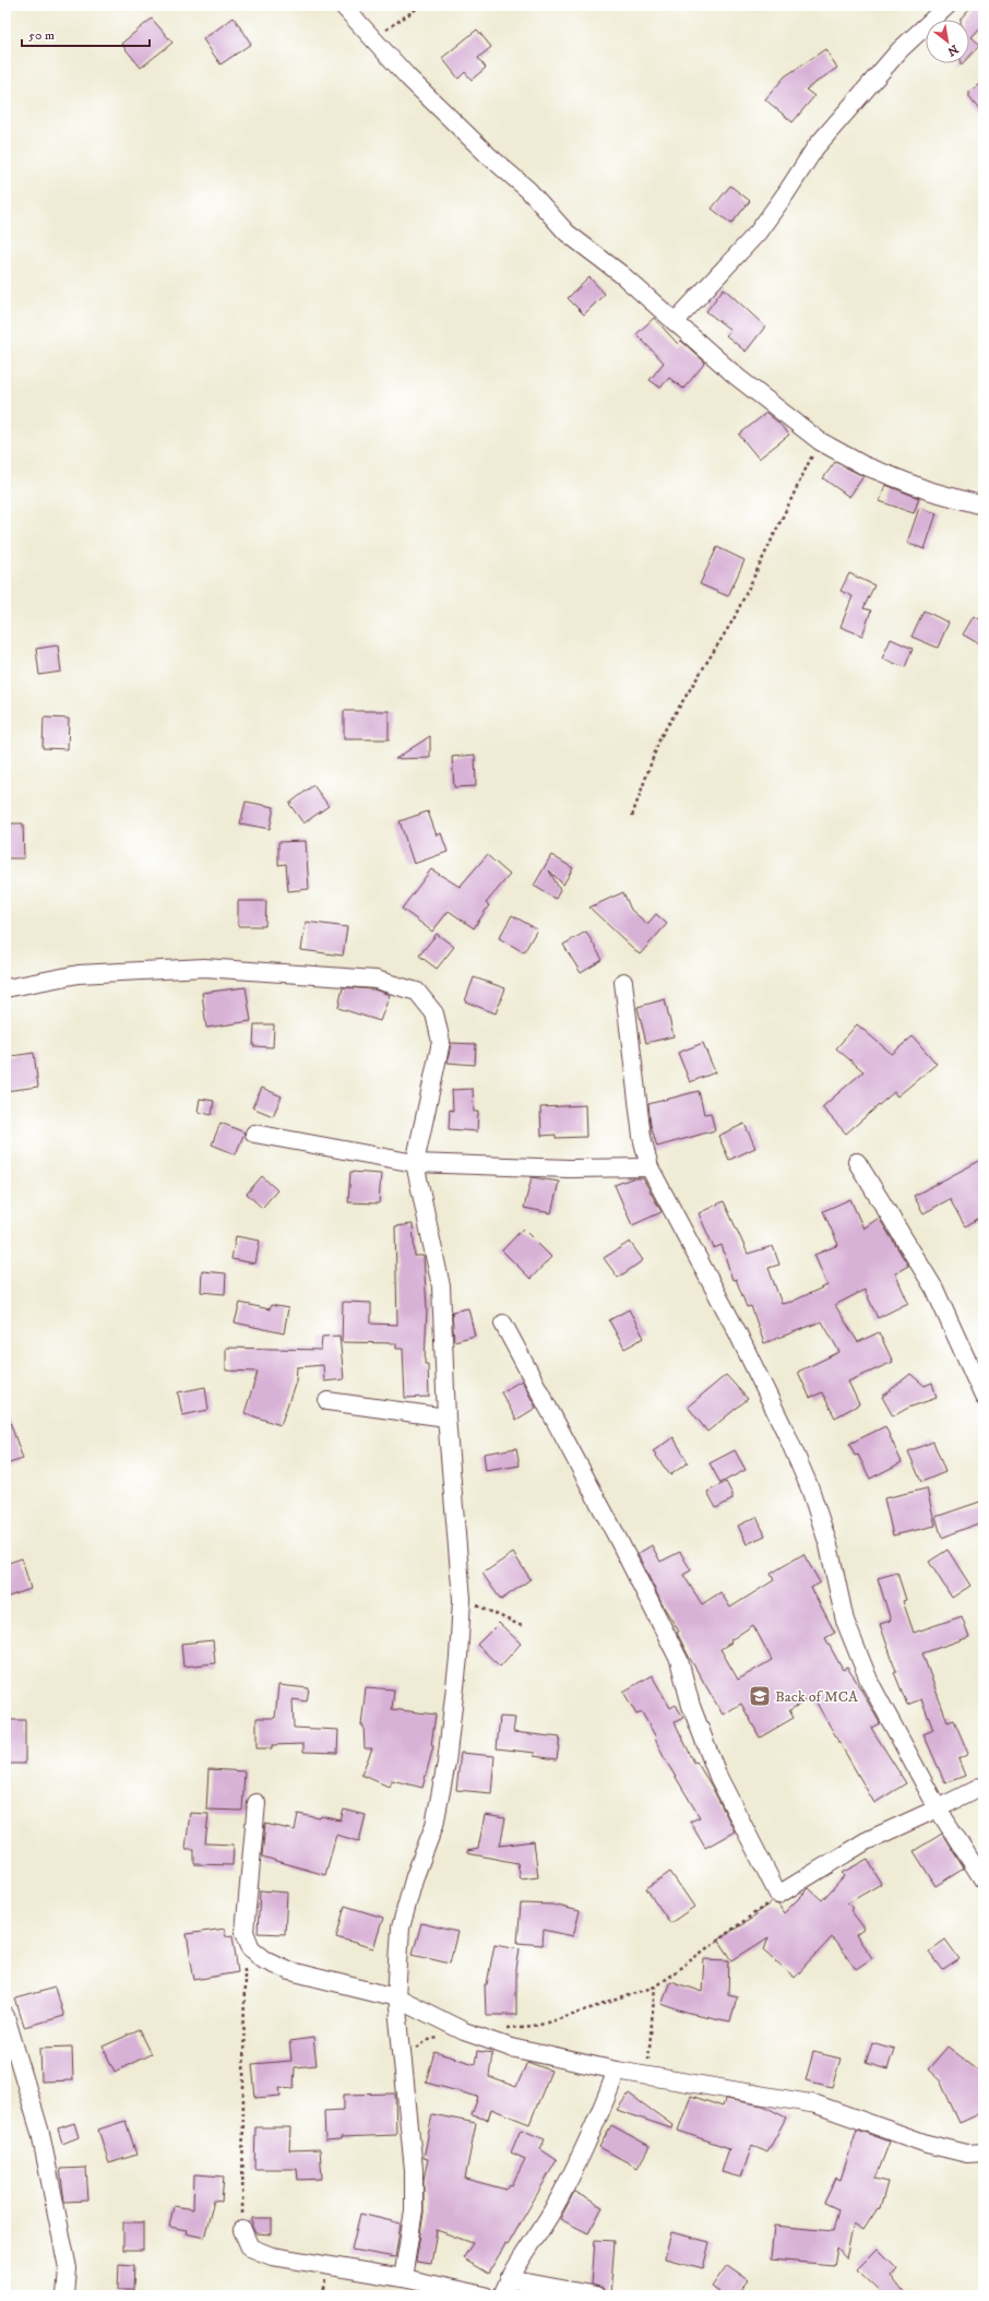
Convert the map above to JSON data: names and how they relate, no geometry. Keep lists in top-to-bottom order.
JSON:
{
  "places": {
    "school or university": ["Back of MCA"]
  },
  "scale_bar": "50 m",
  "north": "bottom right"
}
